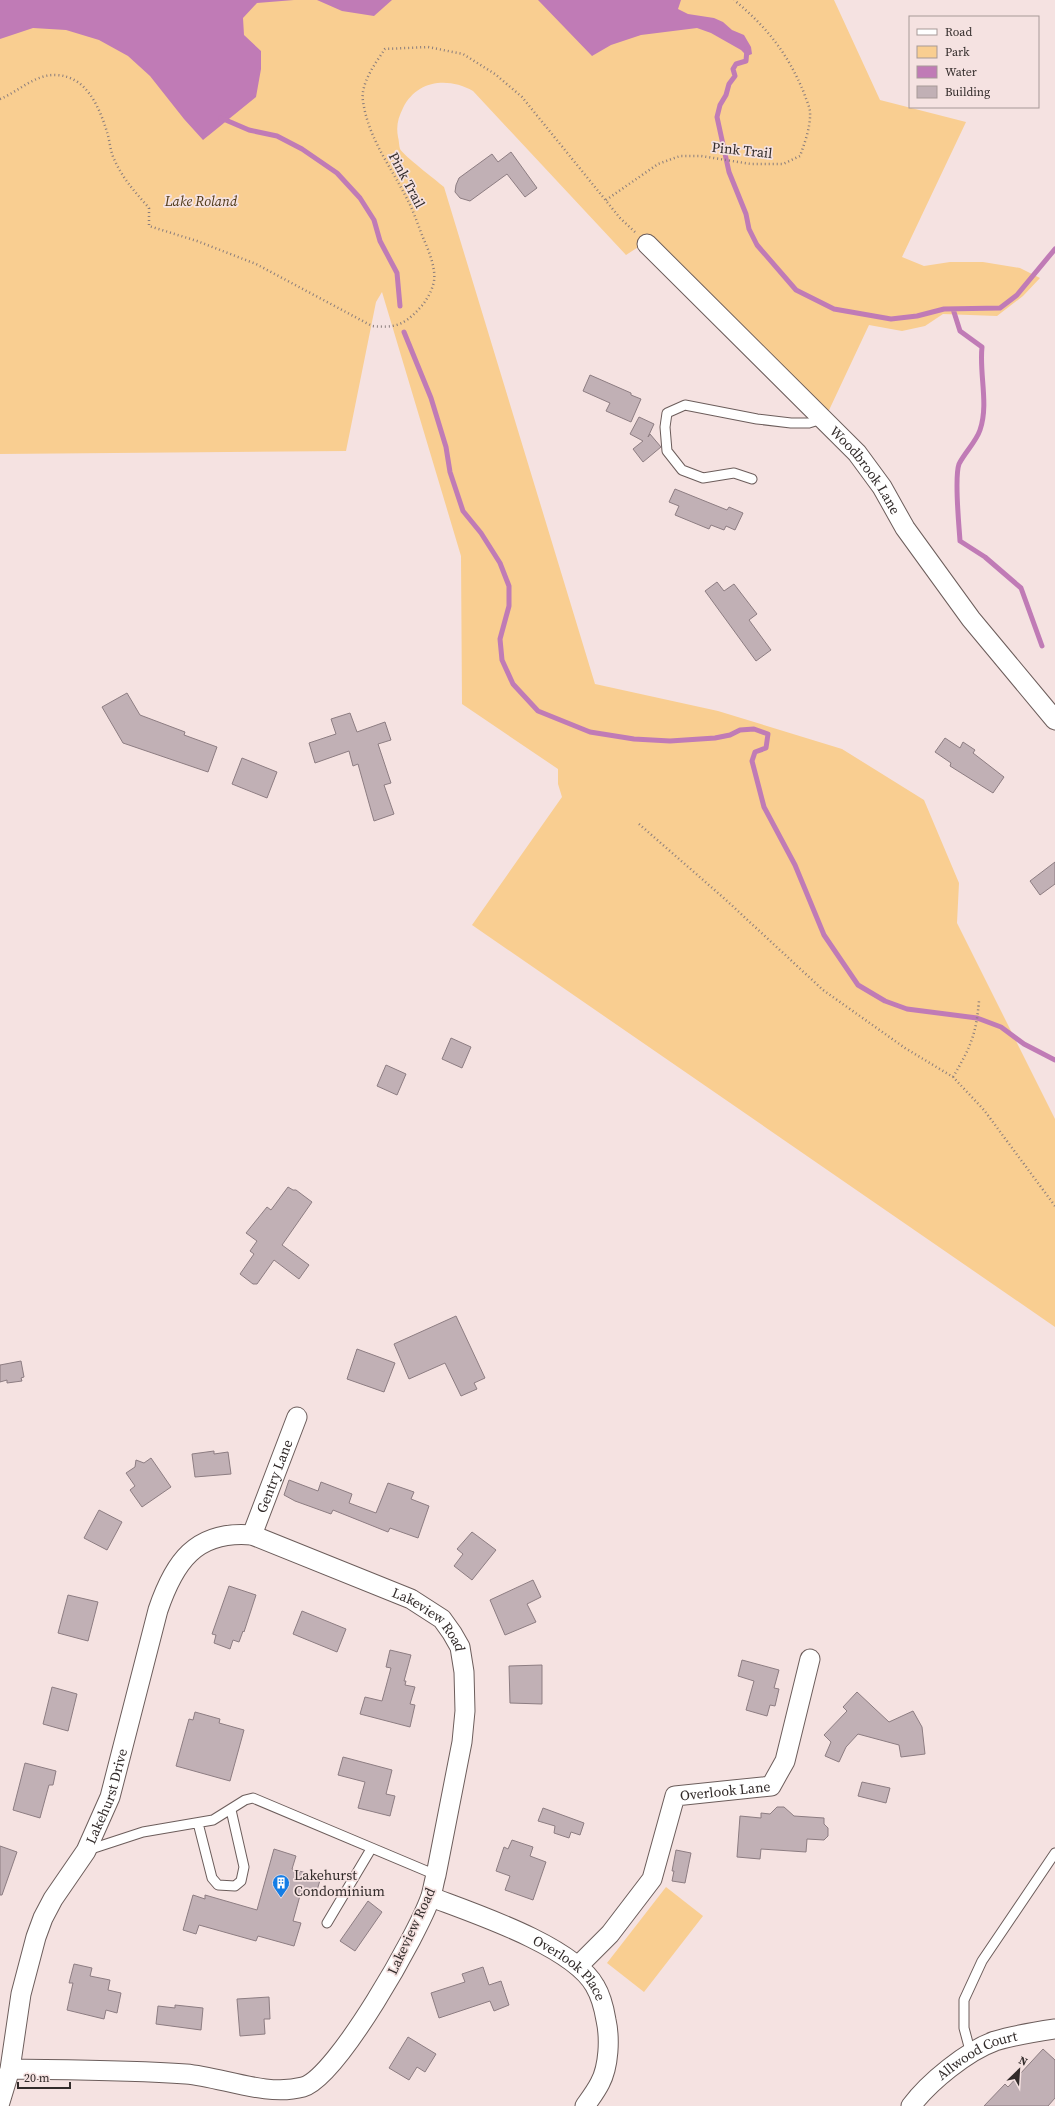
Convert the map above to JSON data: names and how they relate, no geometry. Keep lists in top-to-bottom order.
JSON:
{
  "streets": {
    "street": [
      "Woodbrook Lane",
      "Gentry Lane",
      "Lakeview Road",
      "Overlook Lane",
      "Lakehurst Drive",
      "Overlook Place",
      "Allwood Court"
    ],
    "path": ["Pink Trail"]
  },
  "crossings": [
    ["Pink Trail", "Woodbrook Lane"],
    ["Gentry Lane", "Lakeview Road"],
    ["Gentry Lane", "Lakehurst Drive"],
    ["Lakeview Road", "Lakehurst Drive"],
    ["Lakeview Road", "Overlook Place"],
    ["Overlook Lane", "Overlook Place"]
  ],
  "parks": ["Lake Roland"],
  "places": {
    "building": ["Lakehurst Condominium"]
  },
  "legend": [
    "Road",
    "Park",
    "Water",
    "Building"
  ],
  "scale_bar": "20 m",
  "north": "top right"
}
